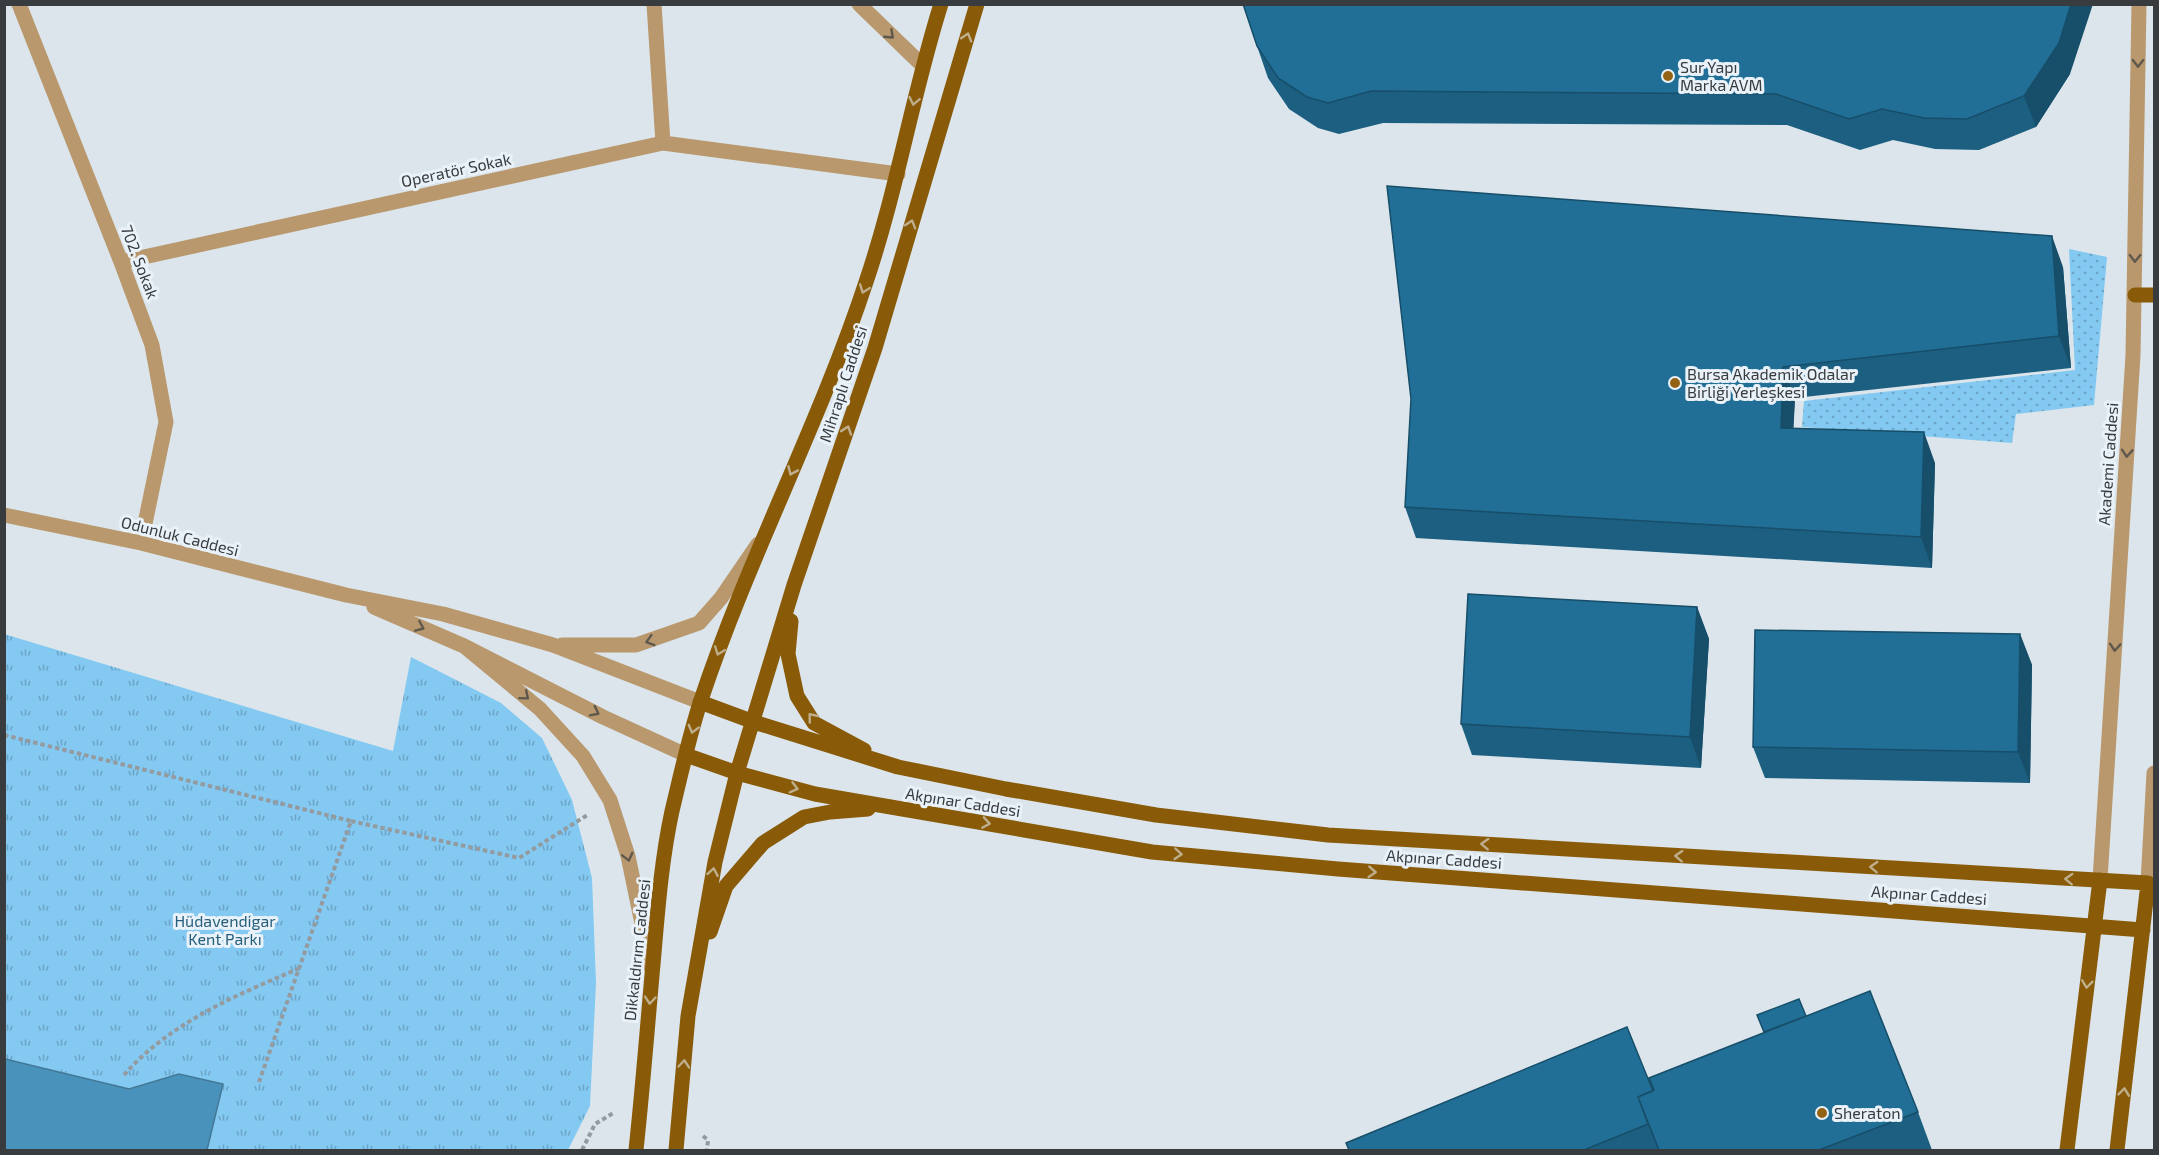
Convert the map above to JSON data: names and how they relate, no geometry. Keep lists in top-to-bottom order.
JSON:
{
  "streets": {
    "main road": [
      "Mihraplı Caddesi",
      "Akademi Caddesi",
      "Akpınar Caddesi",
      "Dikkaldırım Caddesi"
    ],
    "street": ["Operatör Sokak", "702. Sokak", "Odunluk Caddesi"]
  },
  "crossings": [
    ["Operatör Sokak", "702. Sokak"],
    ["702. Sokak", "Odunluk Caddesi"],
    ["Mihraplı Caddesi", "Akpınar Caddesi"],
    ["Mihraplı Caddesi", "Dikkaldırım Caddesi"],
    ["Akademi Caddesi", "Akpınar Caddesi"],
    ["Akpınar Caddesi", "Dikkaldırım Caddesi"]
  ],
  "one_way": ["Akademi Caddesi"],
  "parks": ["Hüdavendigar Kent Parkı"],
  "places": ["Sur Yapı Marka AVM", "Bursa Akademik Odalar Birliği Yerleşkesi", "Sheraton"]
}
